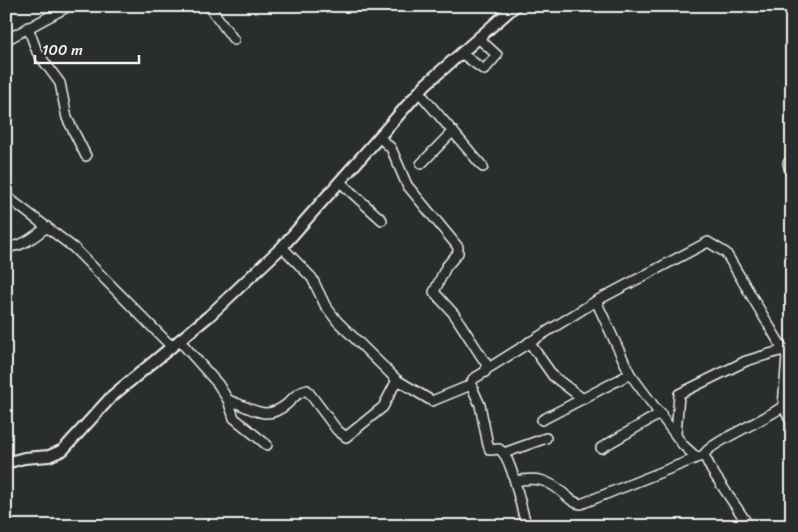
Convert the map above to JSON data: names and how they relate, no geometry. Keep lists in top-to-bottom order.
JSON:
{
  "scale_bar": "100 m"
}
